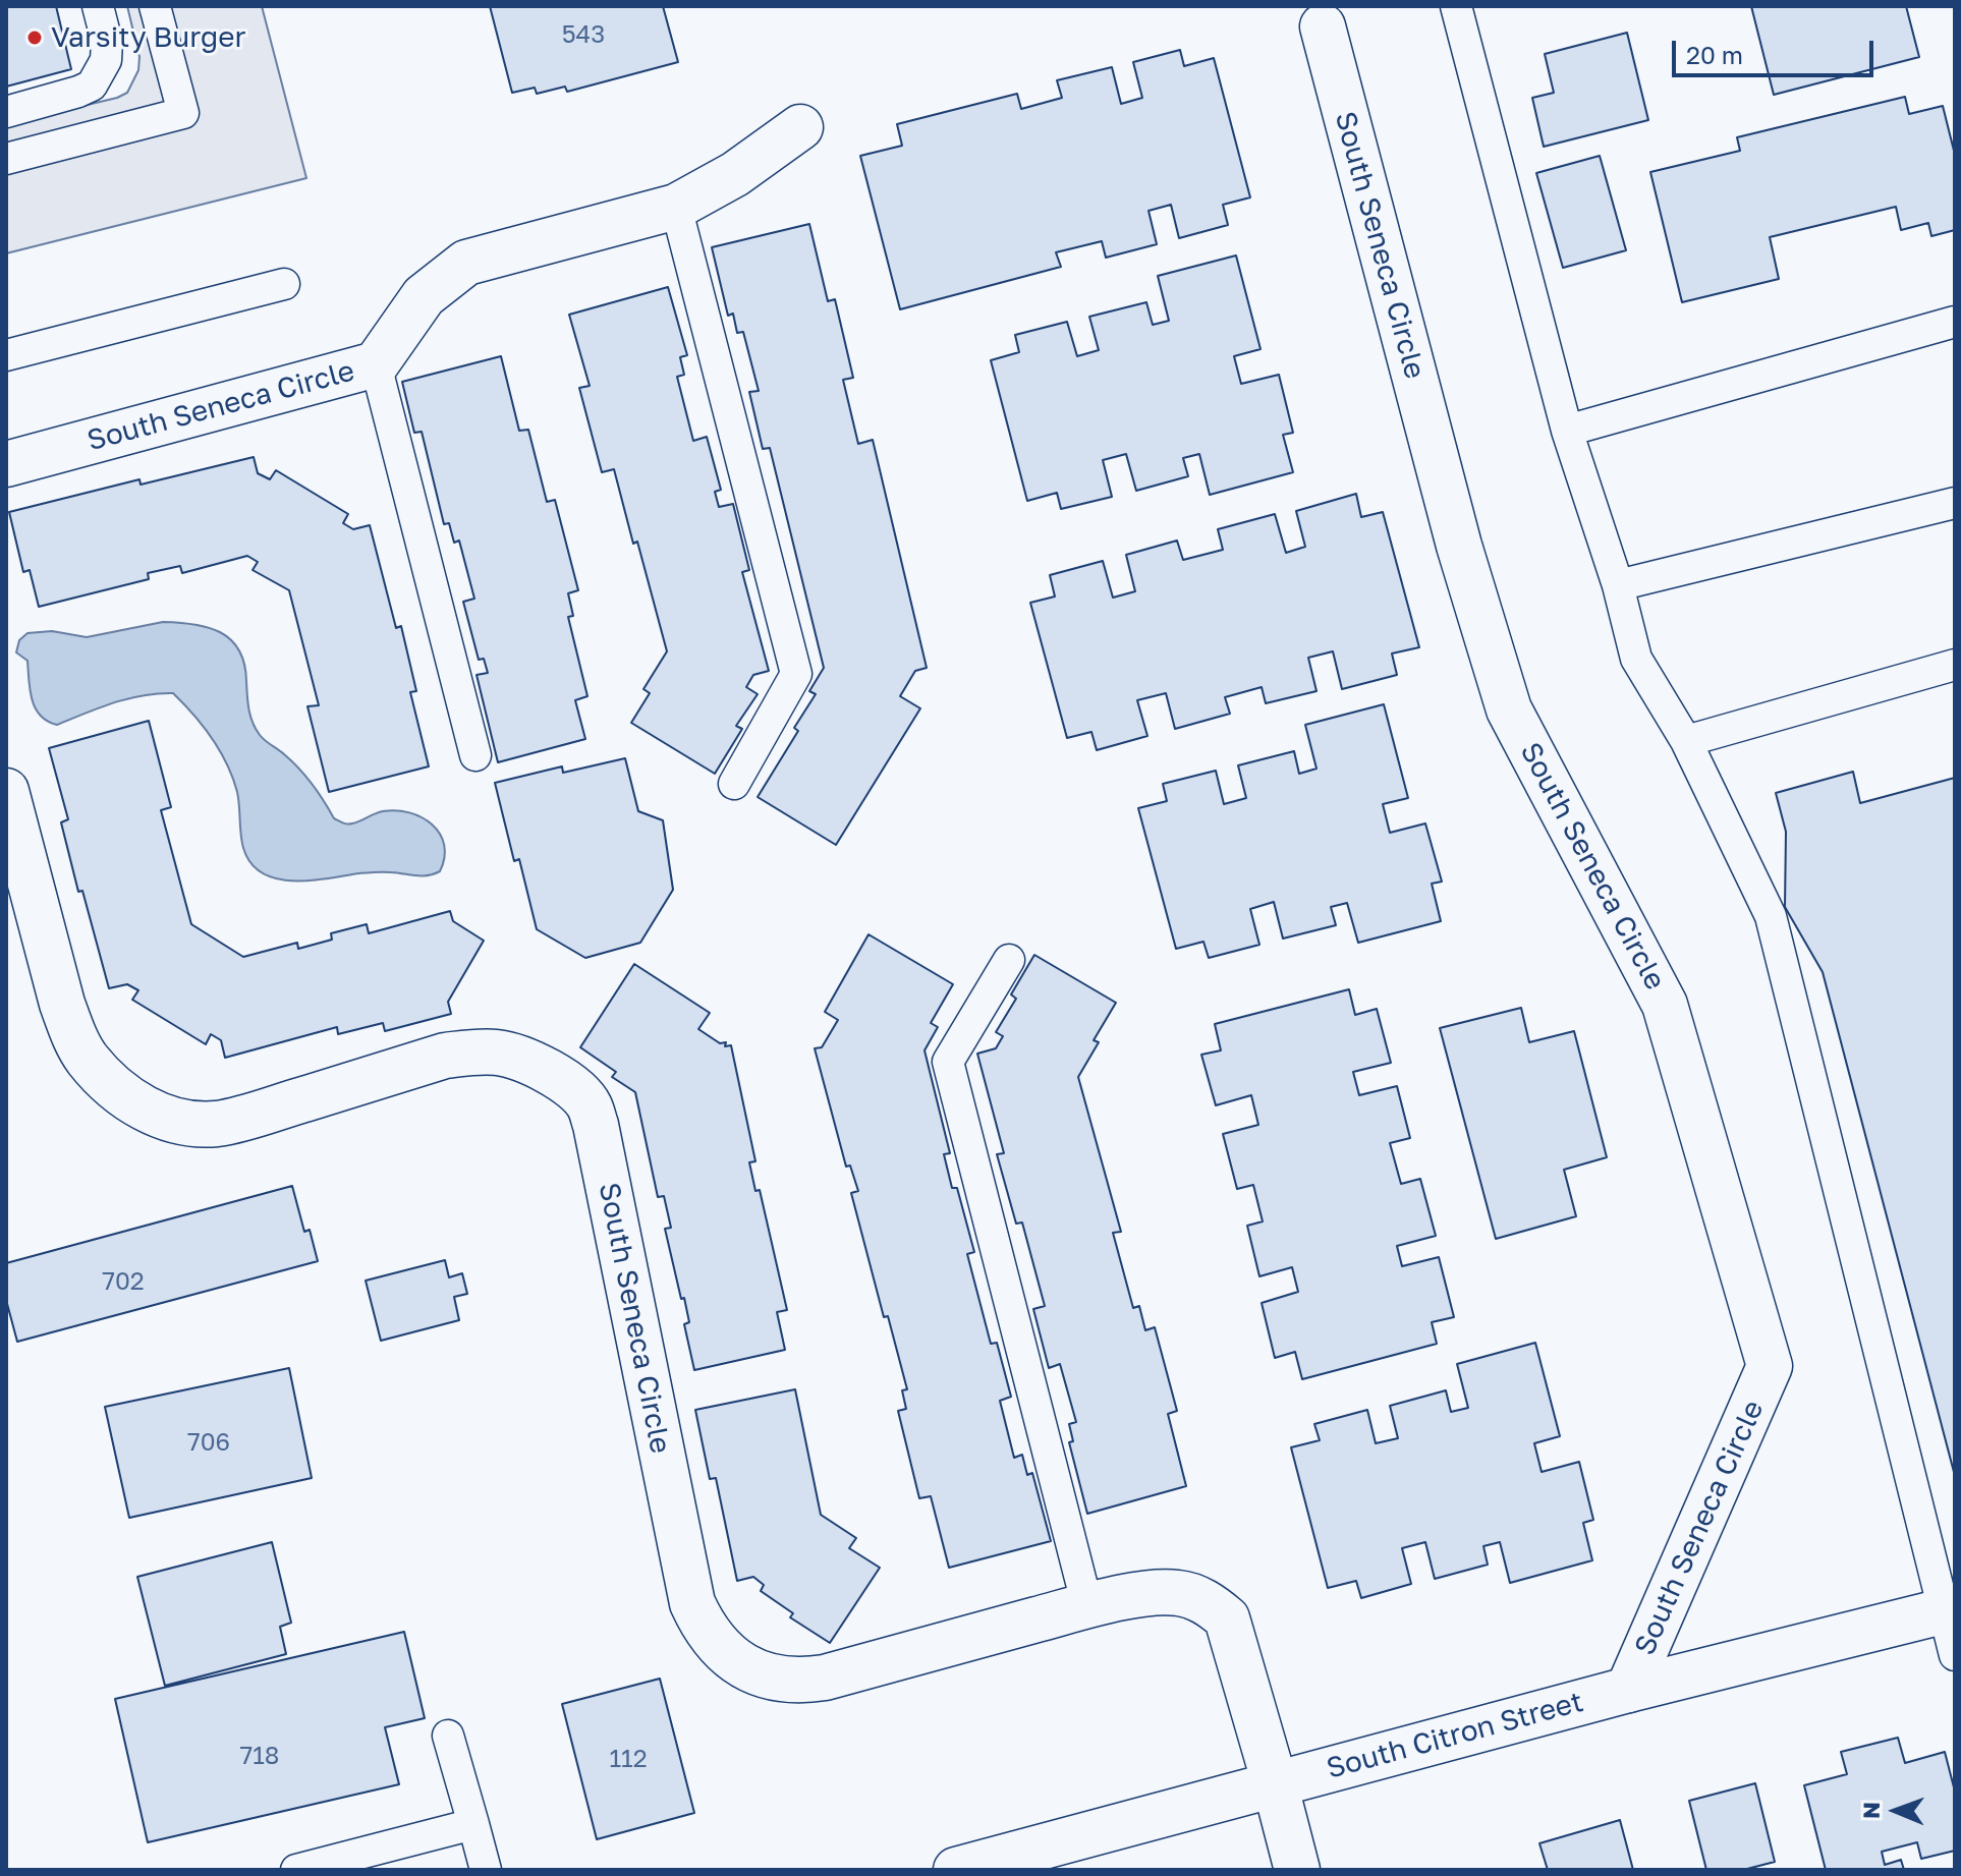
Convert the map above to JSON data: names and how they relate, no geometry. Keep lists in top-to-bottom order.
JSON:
{
  "streets": {
    "street": ["South Seneca Circle", "South Citron Street"]
  },
  "crossings": [
    ["South Seneca Circle", "South Citron Street"]
  ],
  "places": ["Varsity Burger"],
  "house_numbers": [
    "543",
    "702",
    "706",
    "718",
    "112"
  ],
  "scale_bar": "20 m",
  "north": "left"
}
